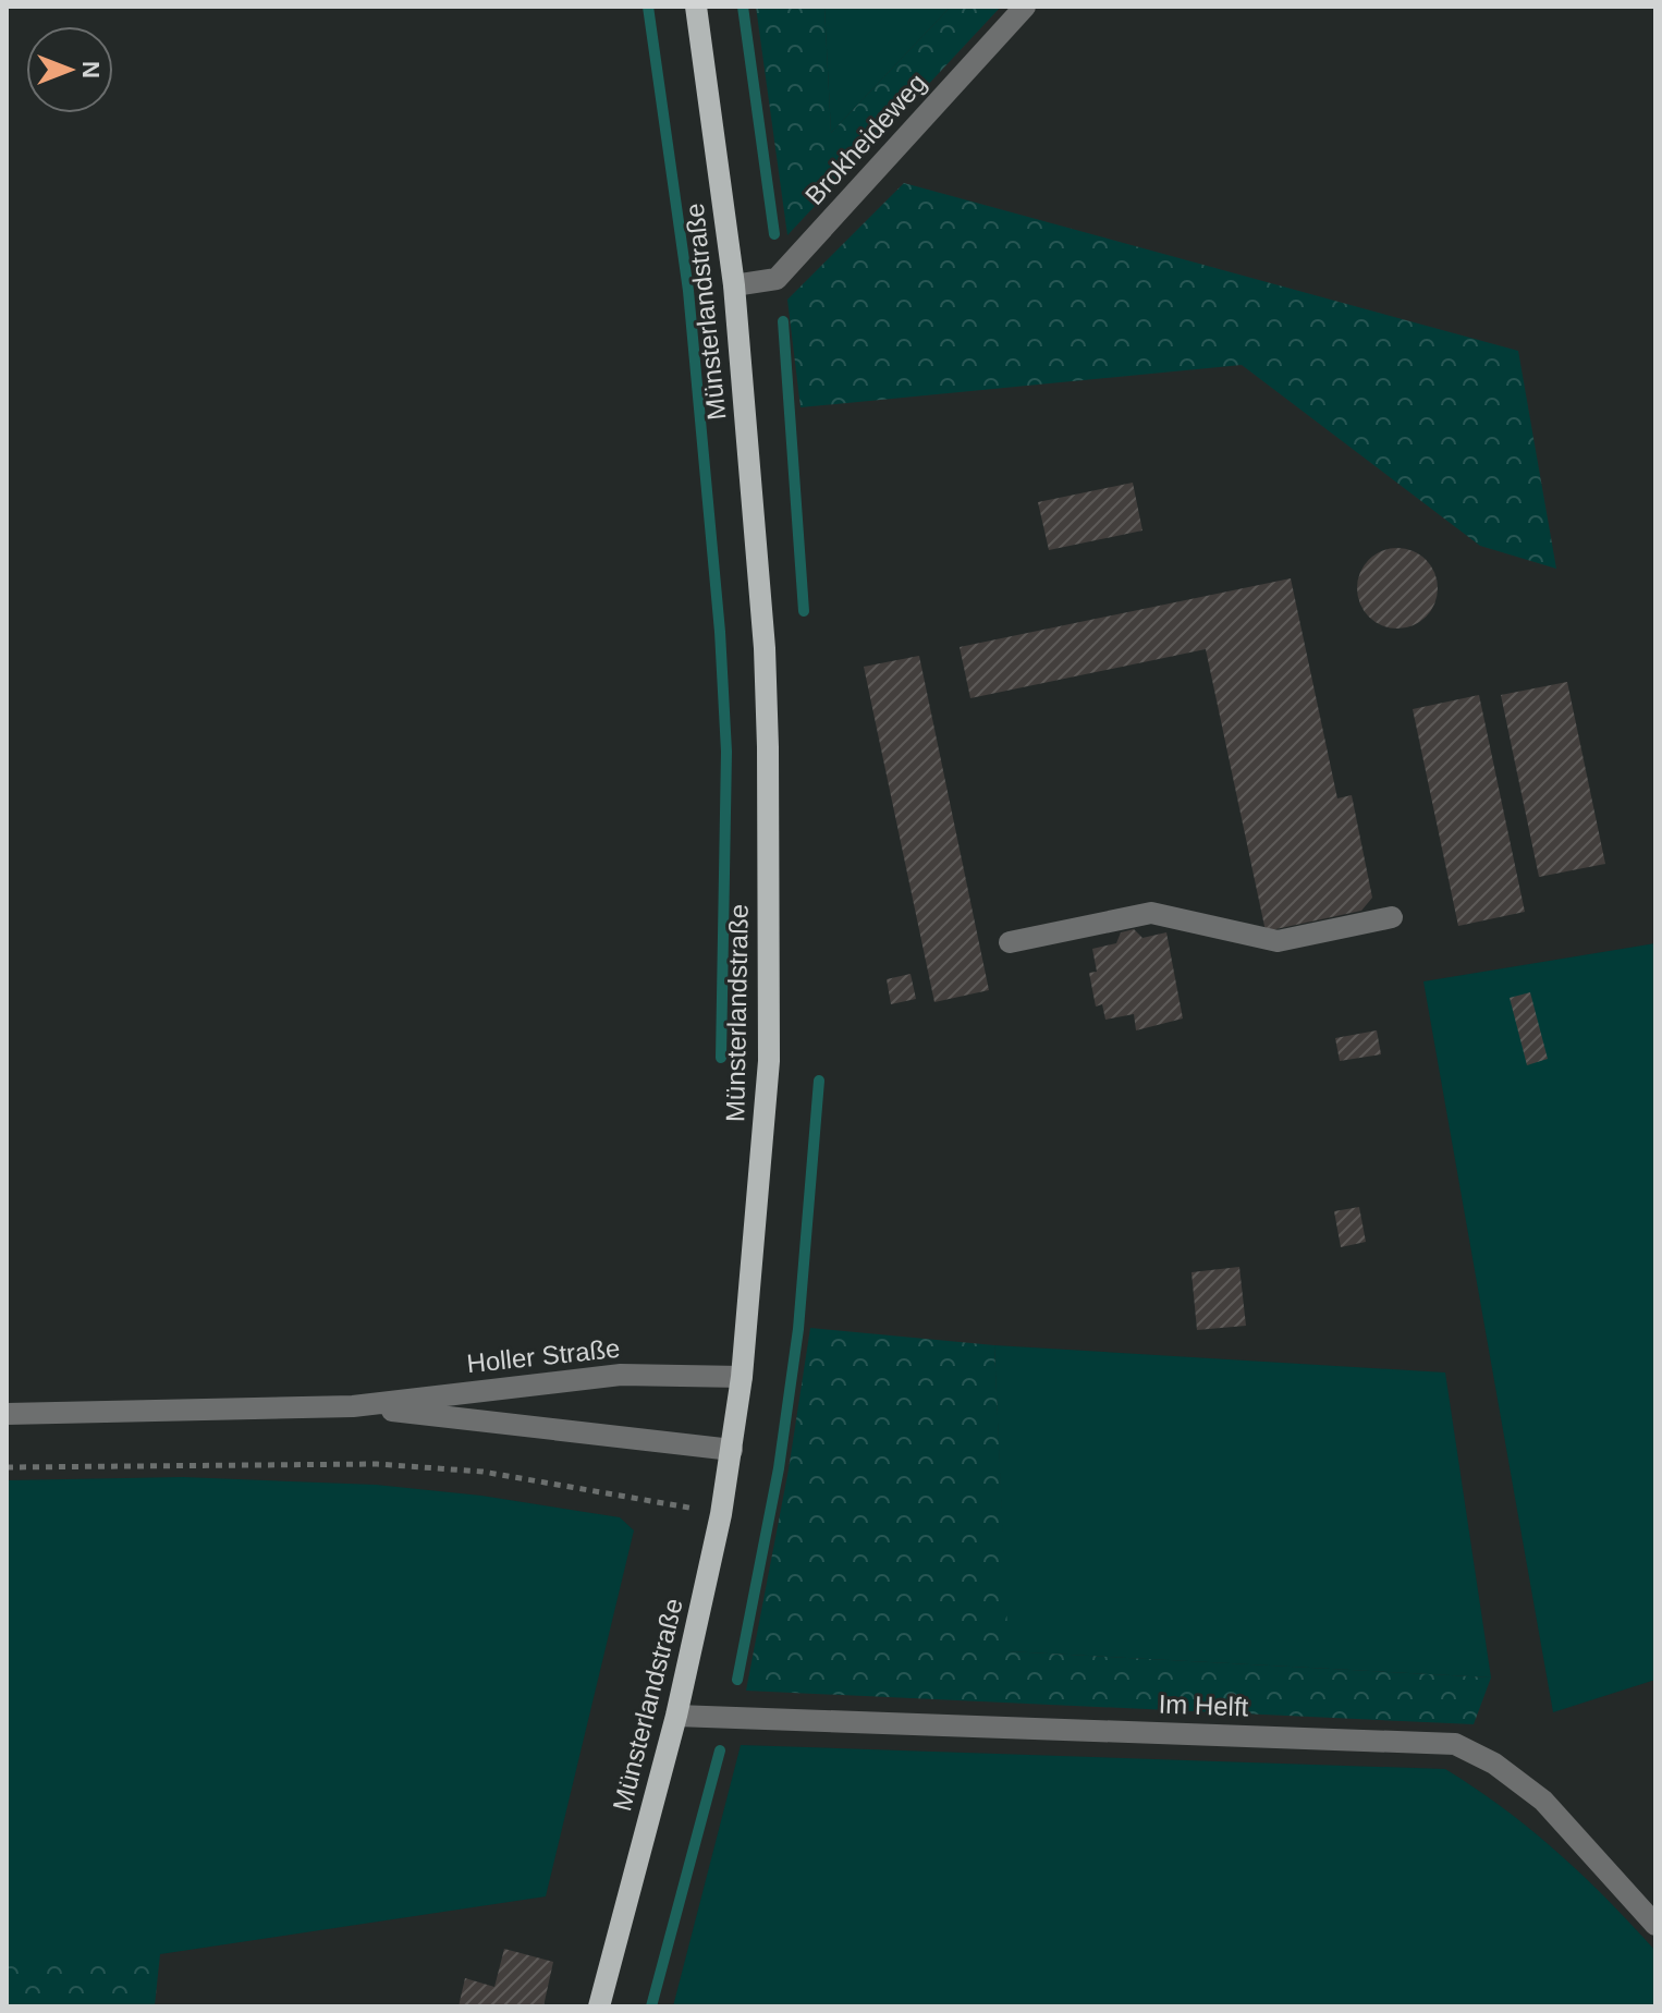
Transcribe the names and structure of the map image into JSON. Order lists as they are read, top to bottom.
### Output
{
  "streets": {
    "main road": ["Münsterlandstraße"],
    "street": ["Brokheideweg", "Holler Straße", "Im Helft"]
  },
  "crossings": [
    ["Brokheideweg", "Münsterlandstraße"],
    ["Münsterlandstraße", "Holler Straße"],
    ["Münsterlandstraße", "Im Helft"]
  ],
  "north": "right"
}
